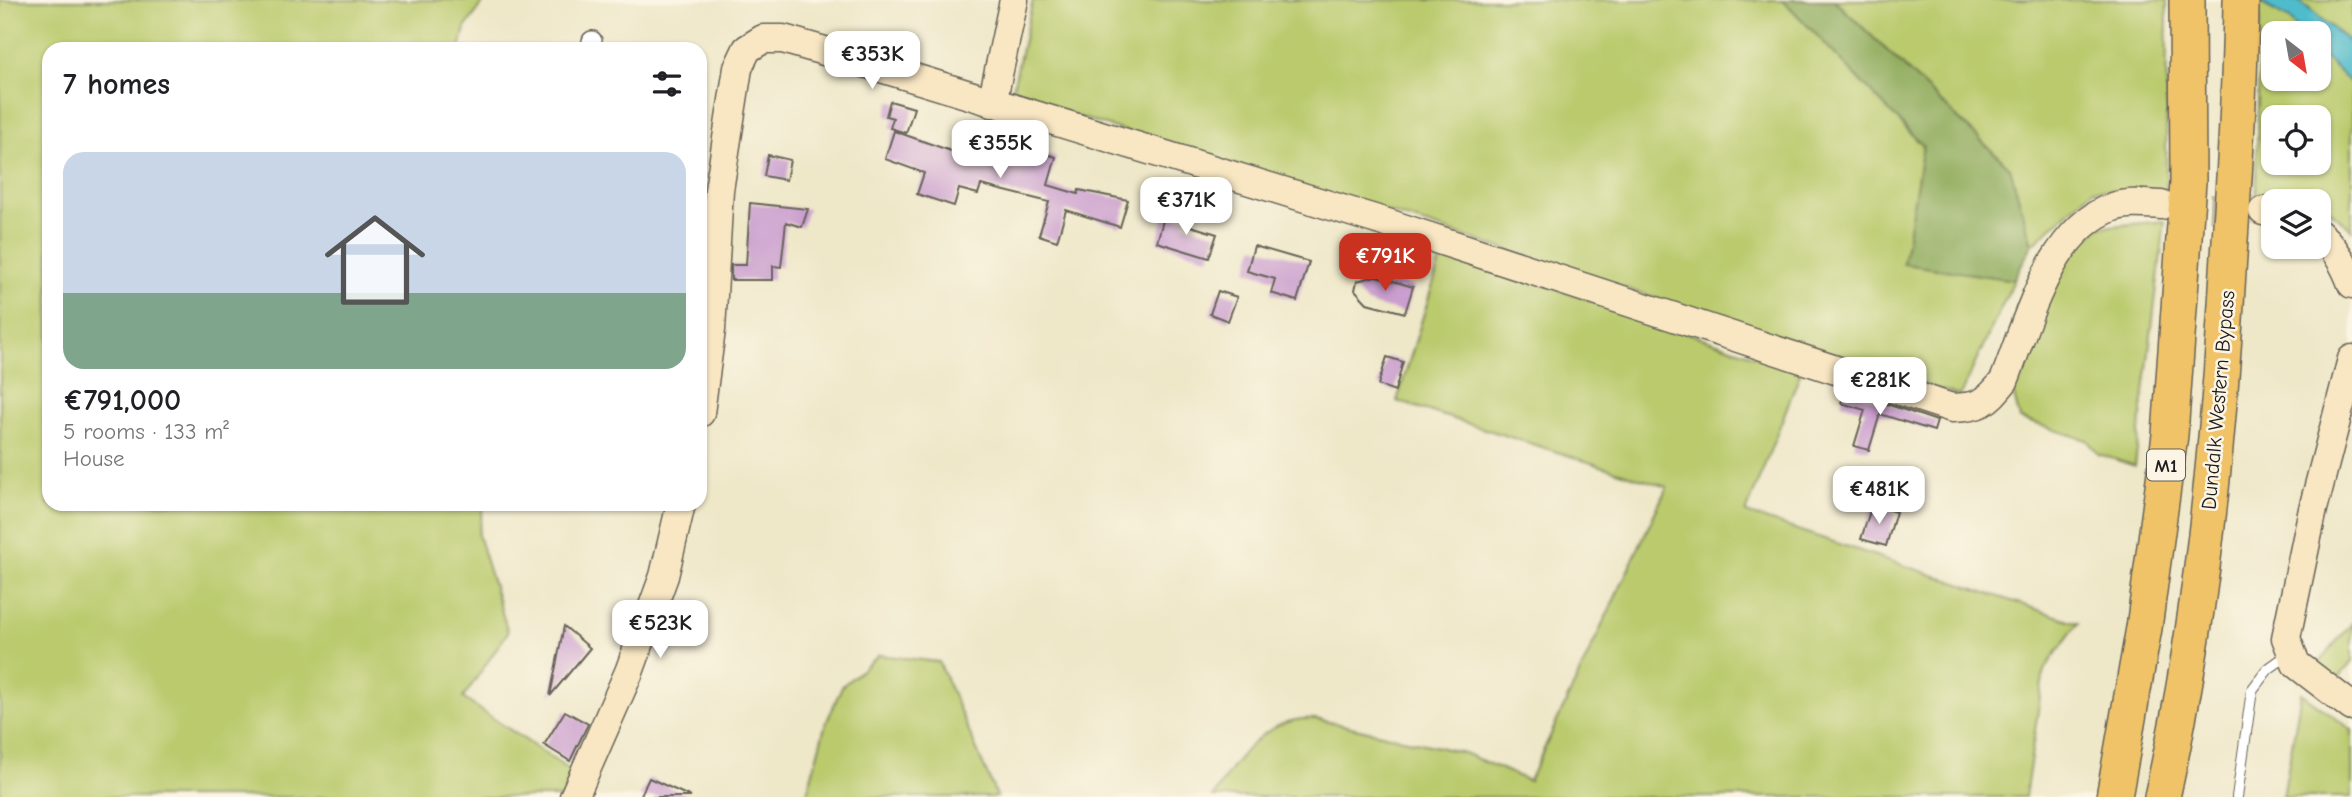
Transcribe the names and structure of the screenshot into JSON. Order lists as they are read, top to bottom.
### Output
{
  "streets": {
    "highway": ["Dundalk Western Bypass", "M1"]
  },
  "north": "bottom right",
  "page": {
    "price": [
      "€353K",
      "€355K",
      "€371K",
      "€791K",
      "€281K",
      "€481K",
      "€523K"
    ],
    "heading": "7 homes",
    "list": [
      {
        "name": "€791,000",
        "note": "5 rooms · 133 m² · House"
      }
    ]
  }
}
